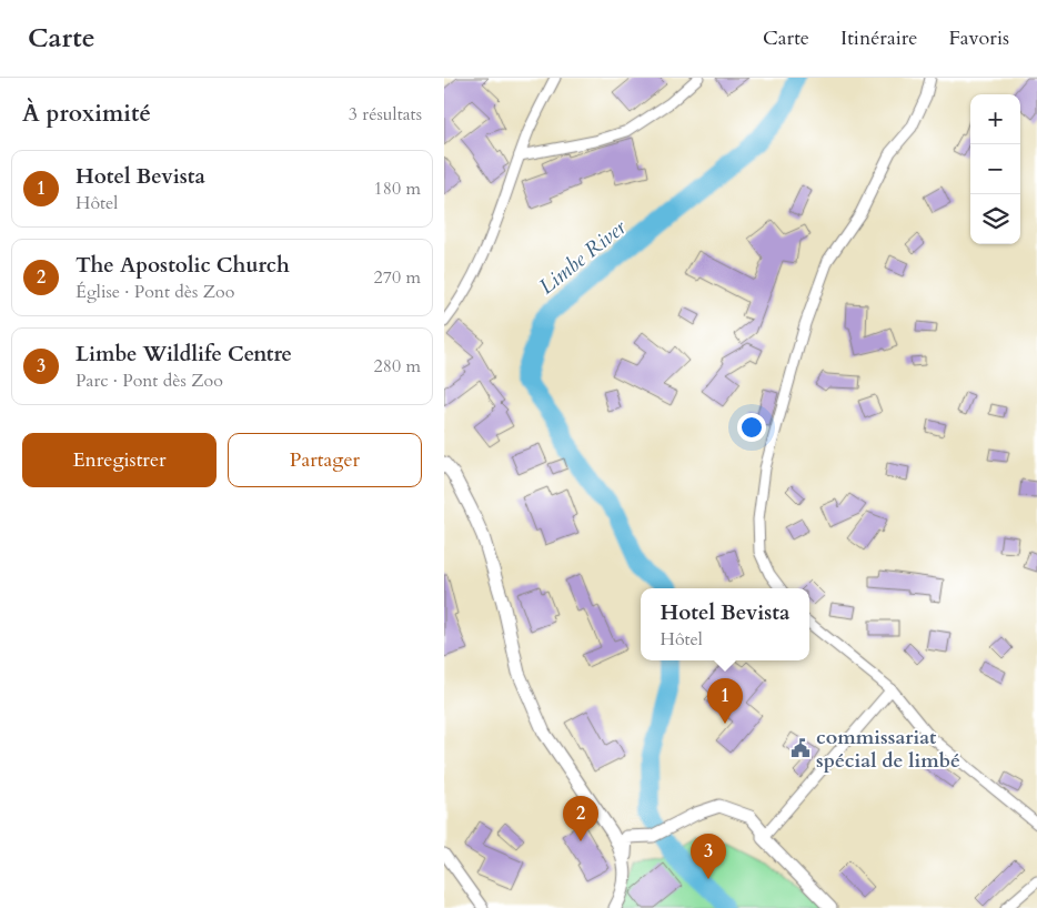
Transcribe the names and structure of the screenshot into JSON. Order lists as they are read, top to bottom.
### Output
{
  "water": ["Limbe River"],
  "places": {
    "public building": ["commissariat spécial de limbé"]
  },
  "page": {
    "header": "Carte",
    "nav": ["Carte", "Itinéraire", "Favoris"],
    "heading": ["À proximité", "3 résultats"],
    "map_buttons": ["+", "−"],
    "list": [
      {
        "mark": "1",
        "name": "Hotel Bevista",
        "note": "Hôtel",
        "value": "180 m"
      },
      {
        "mark": "2",
        "name": "The Apostolic Church",
        "note": "Église · Pont dès Zoo",
        "value": "270 m"
      },
      {
        "mark": "3",
        "name": "Limbe Wildlife Centre",
        "note": "Parc · Pont dès Zoo",
        "value": "280 m"
      }
    ],
    "buttons": ["Enregistrer", "Partager"],
    "popup": ["Hotel Bevista", "Hôtel"],
    "pins": ["1", "2", "3"]
  }
}
